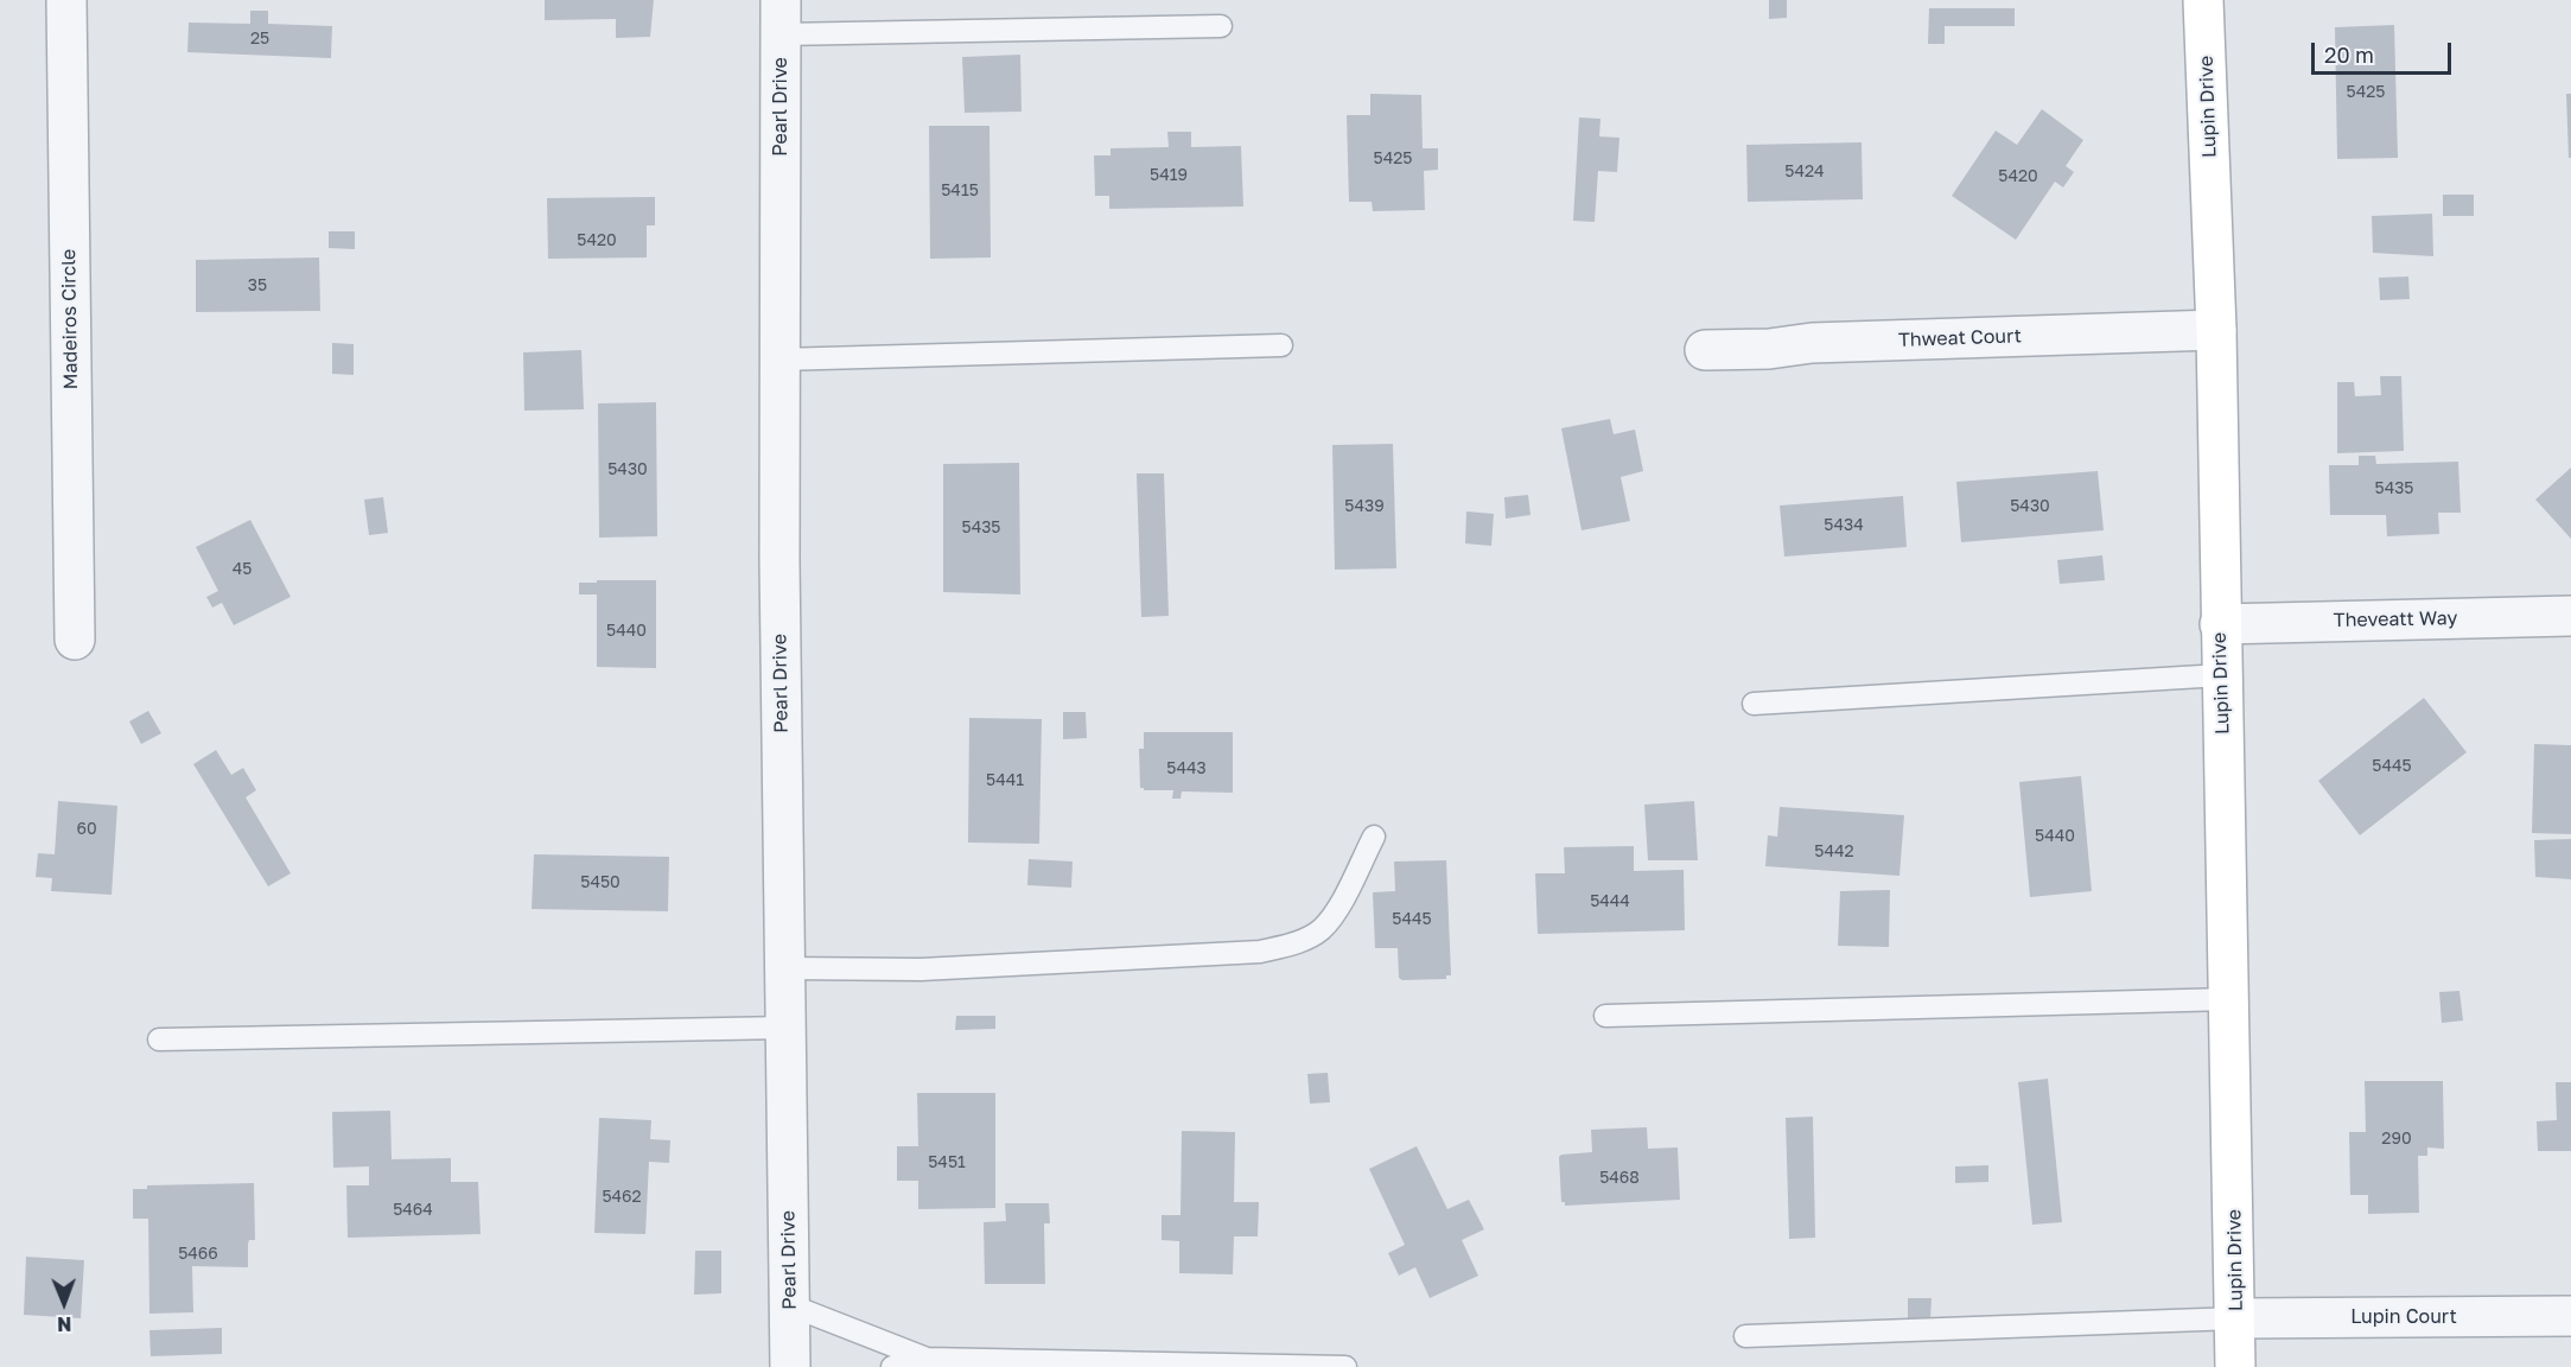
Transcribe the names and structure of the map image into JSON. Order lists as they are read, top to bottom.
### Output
{
  "streets": {
    "street": [
      "Pearl Drive",
      "Lupin Drive",
      "Madeiros Circle",
      "Thweat Court",
      "Theveatt Way",
      "Lupin Court"
    ]
  },
  "crossings": [
    ["Lupin Drive", "Thweat Court"],
    ["Lupin Drive", "Theveatt Way"],
    ["Lupin Drive", "Lupin Court"]
  ],
  "house_numbers": [
    "25",
    "5425",
    "5425",
    "5424",
    "5419",
    "5420",
    "5415",
    "5420",
    "35",
    "5430",
    "5435",
    "5439",
    "5430",
    "5434",
    "5435",
    "45",
    "5440",
    "5445",
    "5443",
    "5441",
    "60",
    "5440",
    "5442",
    "5450",
    "5444",
    "5445",
    "290",
    "5451",
    "5468",
    "5462",
    "5464",
    "5466"
  ],
  "scale_bar": "20 m",
  "north": "bottom"
}
